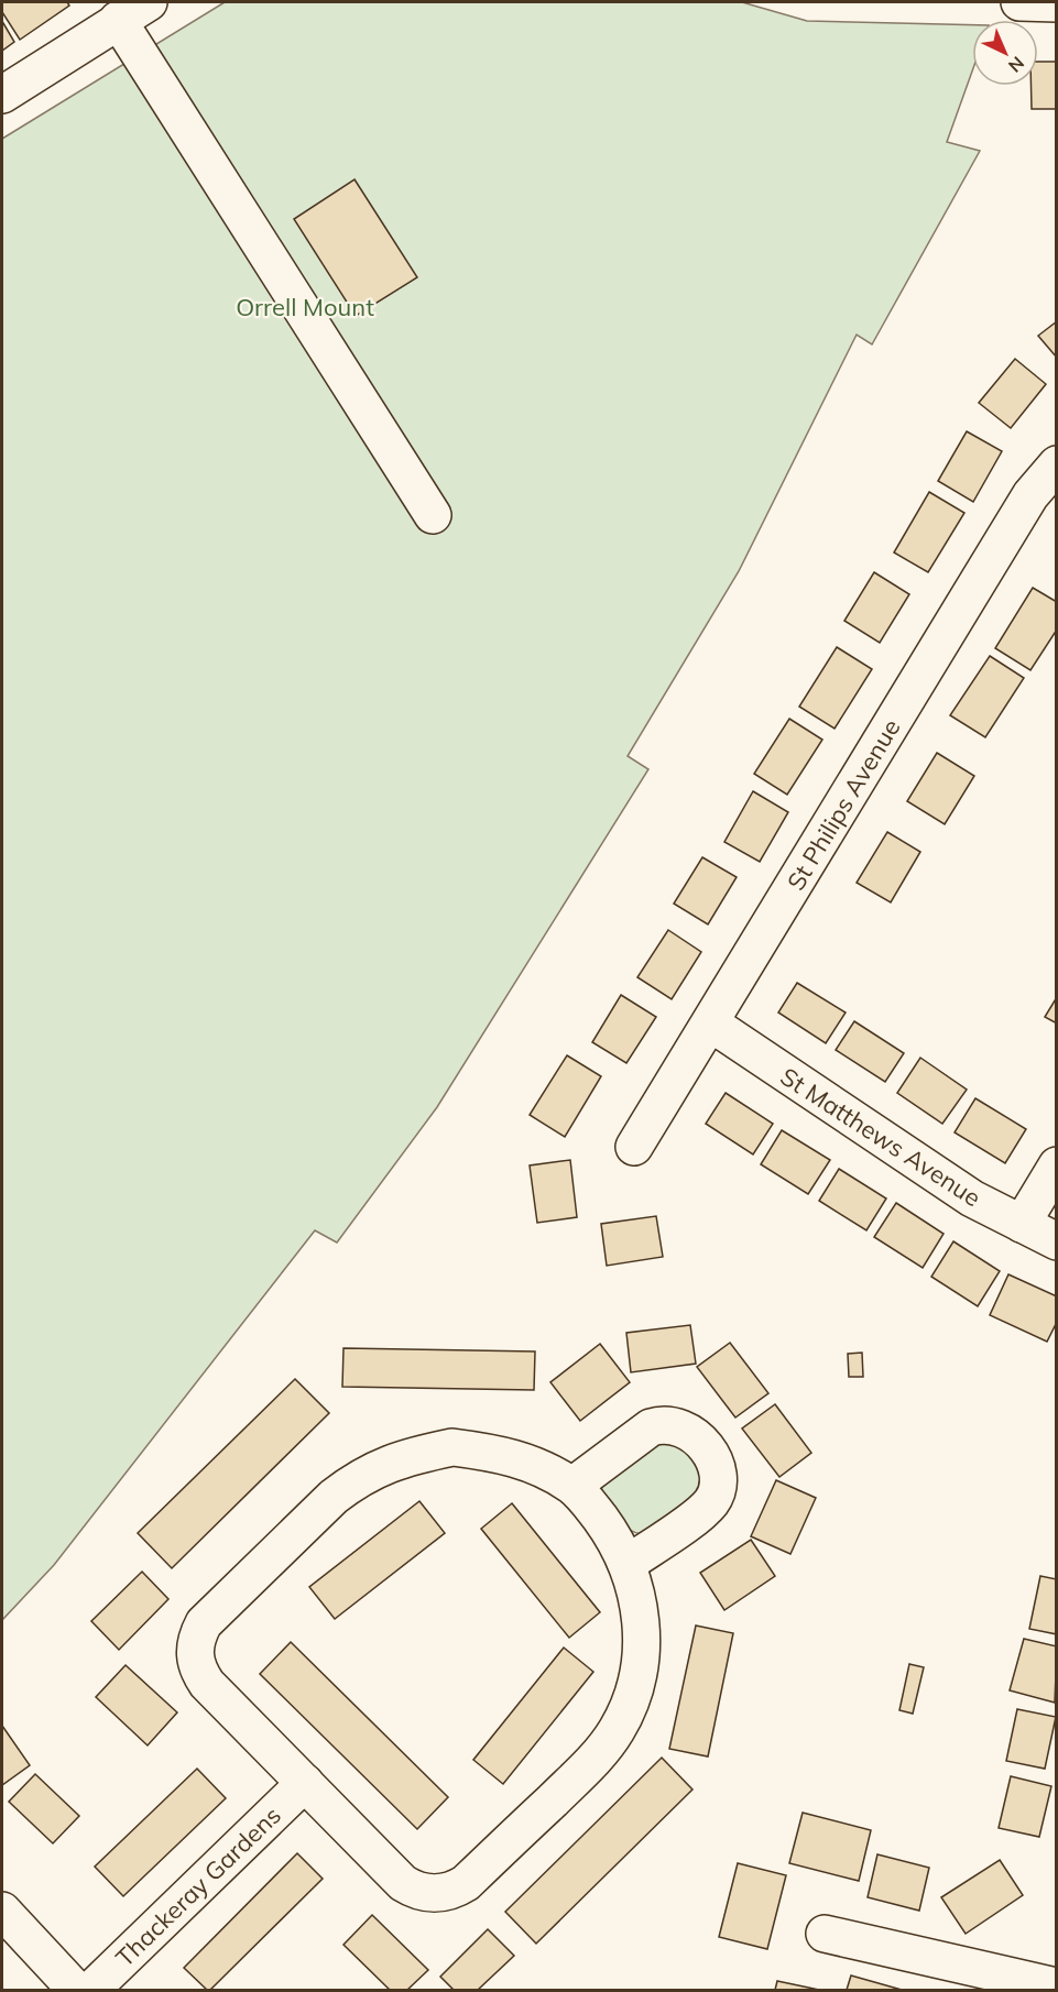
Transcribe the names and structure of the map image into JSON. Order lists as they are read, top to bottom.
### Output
{
  "streets": {
    "street": ["St Philips Avenue", "St Matthews Avenue", "Thackeray Gardens"]
  },
  "crossings": [
    ["St Philips Avenue", "St Matthews Avenue"]
  ],
  "parks": ["Orrell Mount"],
  "north": "bottom right"
}
